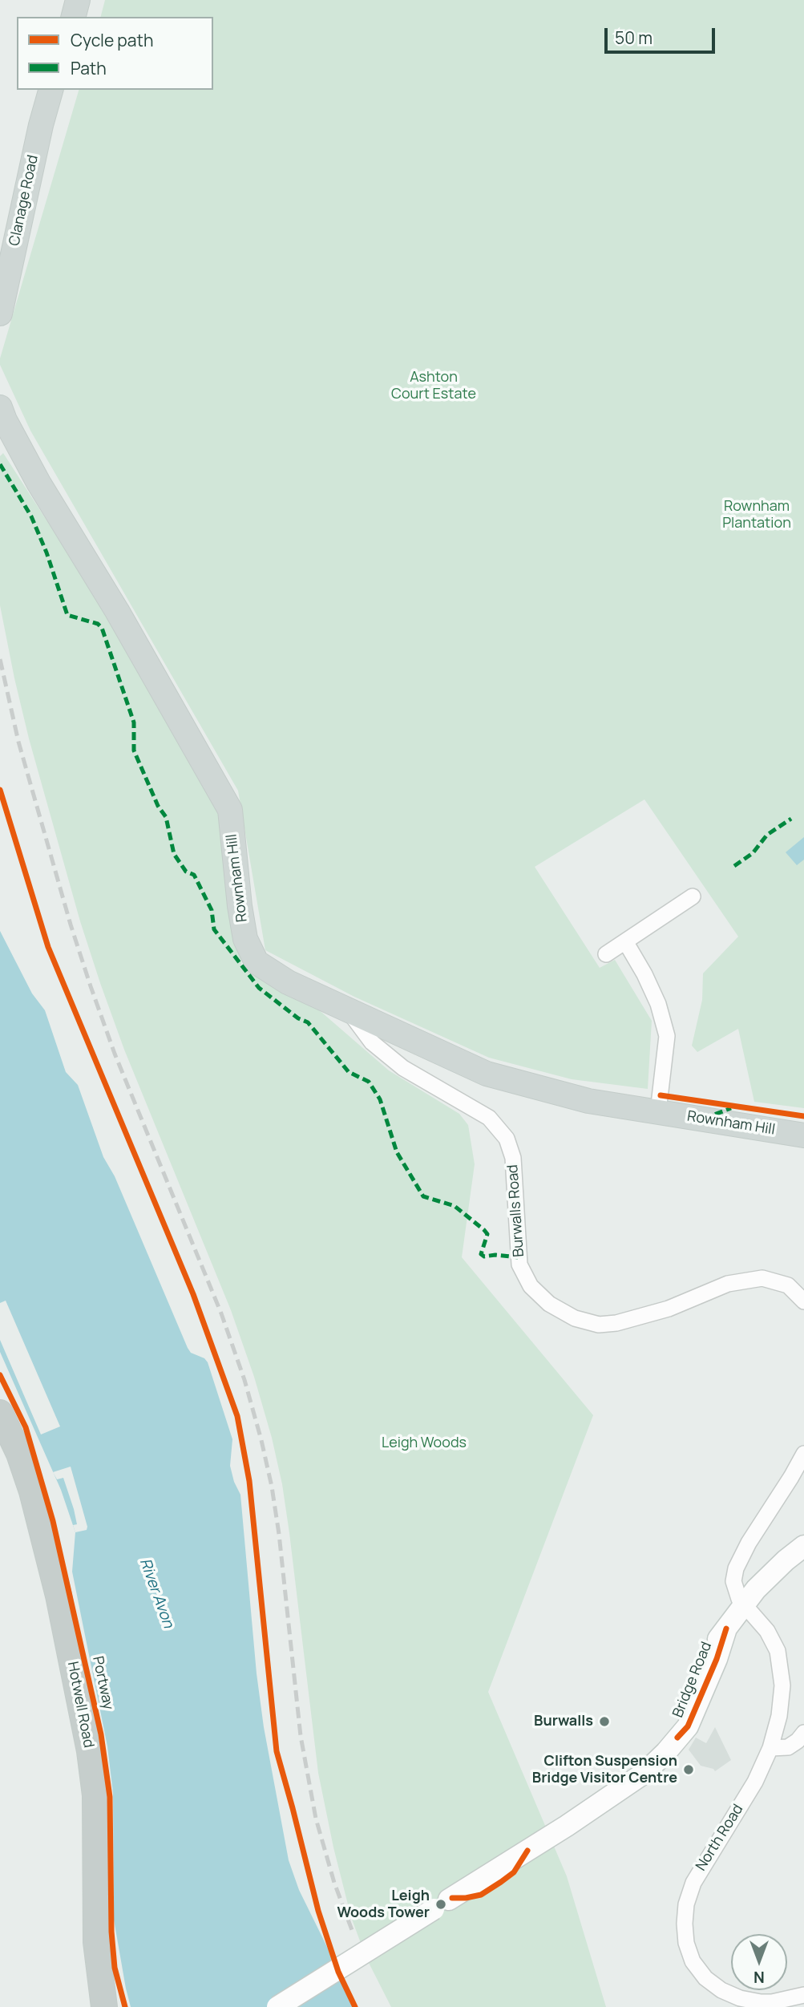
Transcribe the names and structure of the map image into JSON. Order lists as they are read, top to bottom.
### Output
{
  "streets": {
    "highway": ["Hotwell Road"],
    "main road": ["Clanage Road", "Rownham Hill", "Bridge Road"],
    "street": ["Burwalls Road", "North Road"],
    "cycle path": ["Portway"]
  },
  "crossings": [
    ["Rownham Hill", "Burwalls Road"],
    ["Bridge Road", "North Road"]
  ],
  "water": ["River Avon"],
  "parks": ["Ashton Court Estate", "Rownham Plantation", "Leigh Woods"],
  "places": ["Burwalls", "Clifton Suspension Bridge Visitor Centre", "Leigh Woods Tower"],
  "legend": ["Cycle path", "Path"],
  "scale_bar": "50 m",
  "north": "bottom"
}
